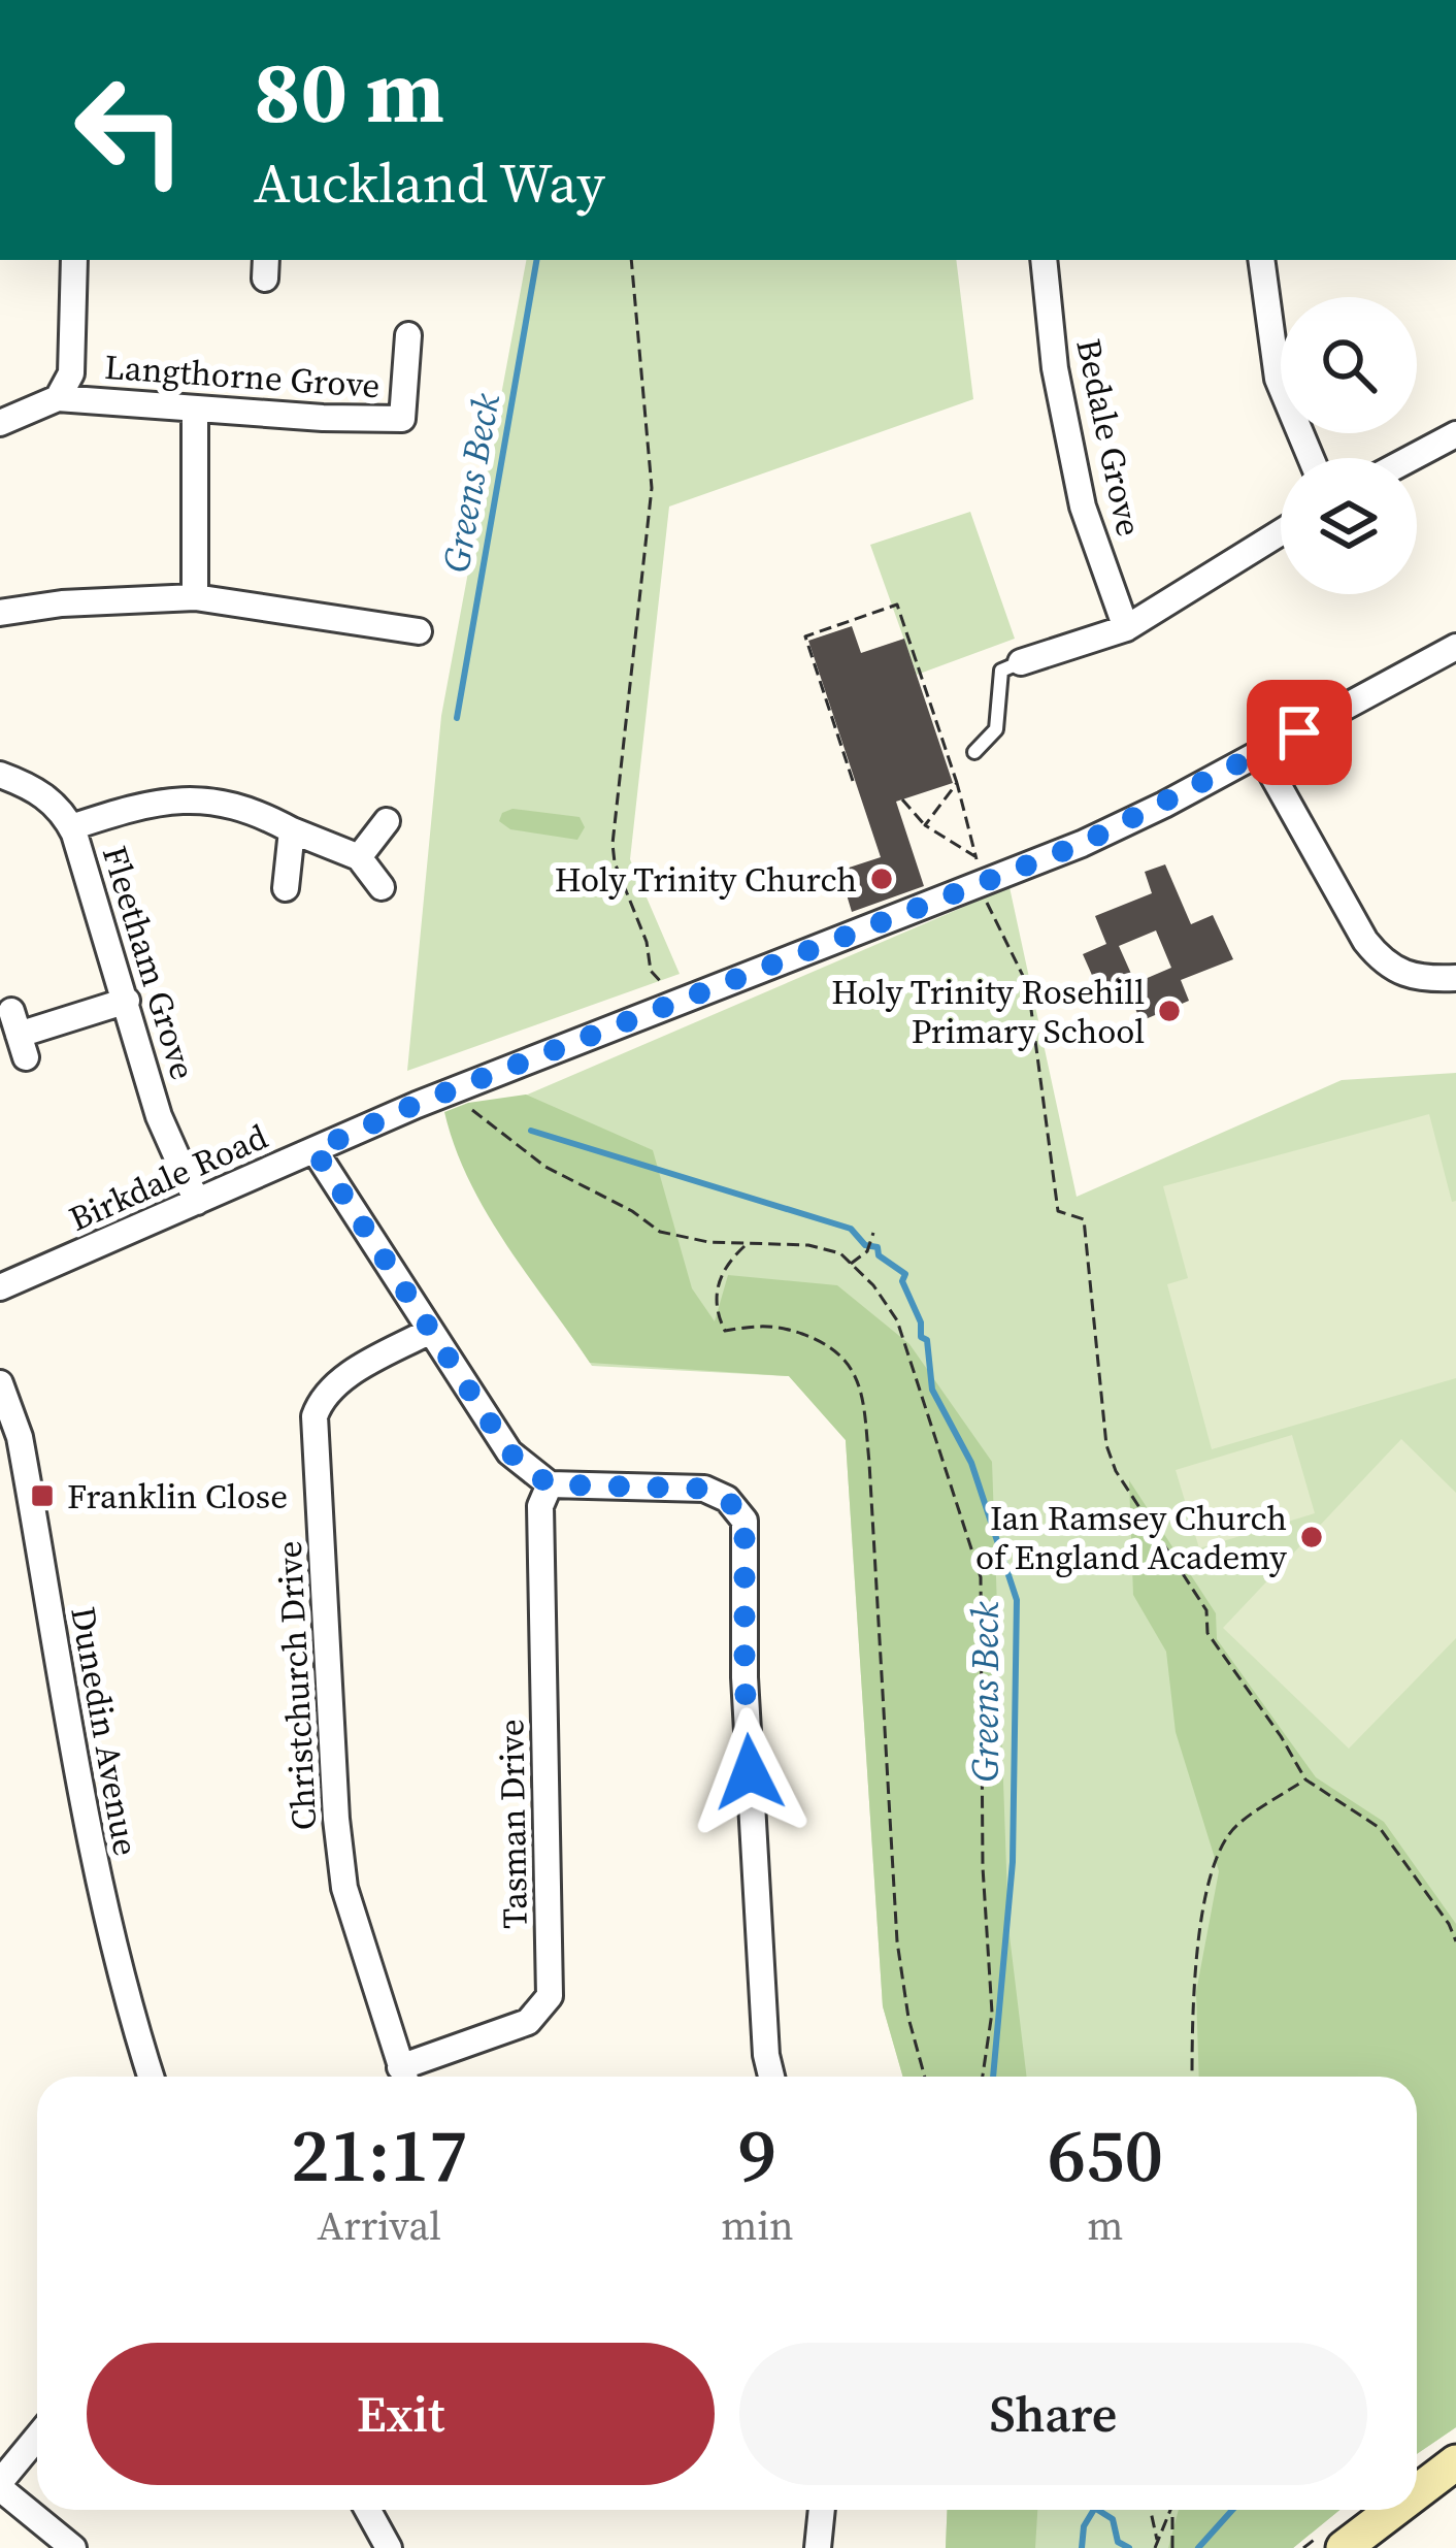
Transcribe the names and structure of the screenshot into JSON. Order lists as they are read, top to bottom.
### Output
{
  "streets": {
    "street": [
      "Langthorne Grove",
      "Bedale Grove",
      "Fleetham Grove",
      "Birkdale Road",
      "Christchurch Drive",
      "Dunedin Avenue",
      "Tasman Drive"
    ]
  },
  "crossings": [
    ["Fleetham Grove", "Birkdale Road"]
  ],
  "water": ["Greens Beck"],
  "places": {
    "other": ["Holy Trinity Church", "Holy Trinity Rosehill Primary School", "Ian Ramsey Church of England Academy"],
    "transit": ["Franklin Close"]
  },
  "page": {
    "turn": ["80 m", "Auckland Way"],
    "eta": [
      "21:17",
      "Arrival",
      "9",
      "min",
      "650",
      "m"
    ],
    "buttons": ["Exit", "Share"]
  }
}
